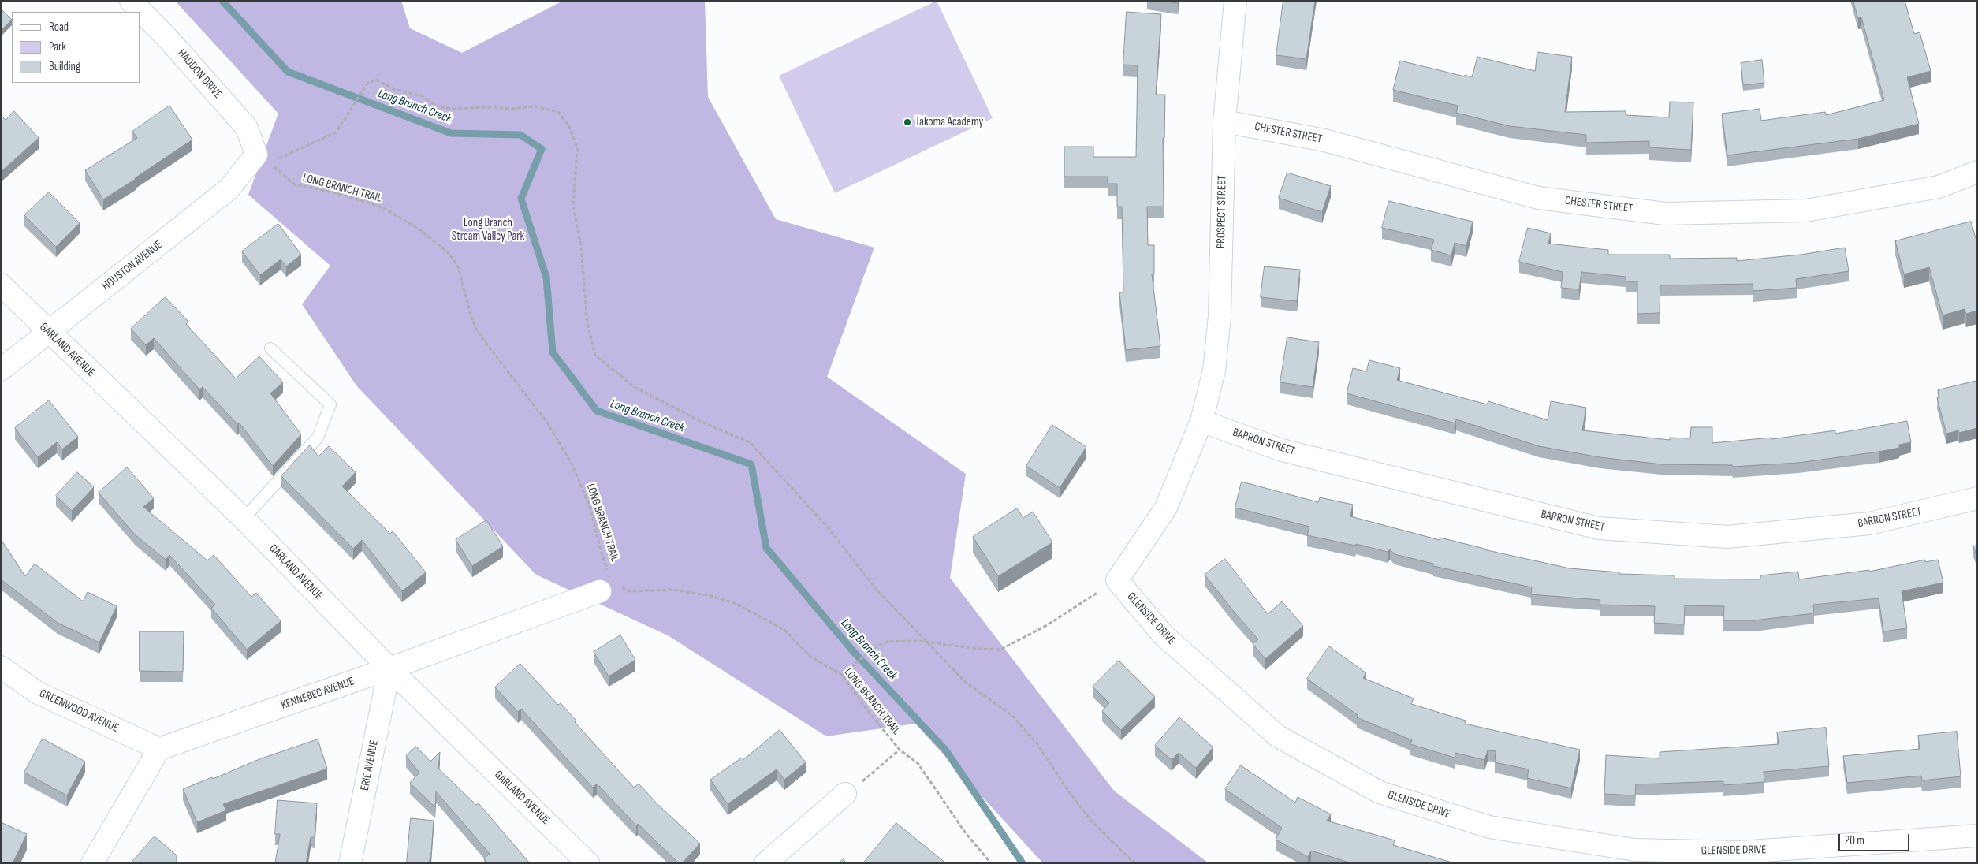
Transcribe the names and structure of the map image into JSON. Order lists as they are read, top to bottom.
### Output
{
  "streets": {
    "street": [
      "HADDON DRIVE",
      "CHESTER STREET",
      "PROSPECT STREET",
      "HOUSTON AVENUE",
      "GARLAND AVENUE",
      "BARRON STREET",
      "GLENSIDE DRIVE",
      "KENNEBEC AVENUE",
      "GREENWOOD AVENUE",
      "ERIE AVENUE"
    ],
    "path": ["LONG BRANCH TRAIL"]
  },
  "crossings": [
    ["HADDON DRIVE", "LONG BRANCH TRAIL"],
    ["HADDON DRIVE", "HOUSTON AVENUE"],
    ["CHESTER STREET", "PROSPECT STREET"],
    ["LONG BRANCH TRAIL", "HOUSTON AVENUE"],
    ["LONG BRANCH TRAIL", "KENNEBEC AVENUE"],
    ["PROSPECT STREET", "BARRON STREET"],
    ["HOUSTON AVENUE", "GARLAND AVENUE"],
    ["GARLAND AVENUE", "KENNEBEC AVENUE"],
    ["GARLAND AVENUE", "ERIE AVENUE"],
    ["KENNEBEC AVENUE", "GREENWOOD AVENUE"],
    ["KENNEBEC AVENUE", "ERIE AVENUE"]
  ],
  "water": ["Long Branch Creek"],
  "parks": ["Long Branch Stream Valley Park"],
  "places": ["Takoma Academy"],
  "legend": ["Road", "Park", "Building"],
  "scale_bar": "20 m"
}
